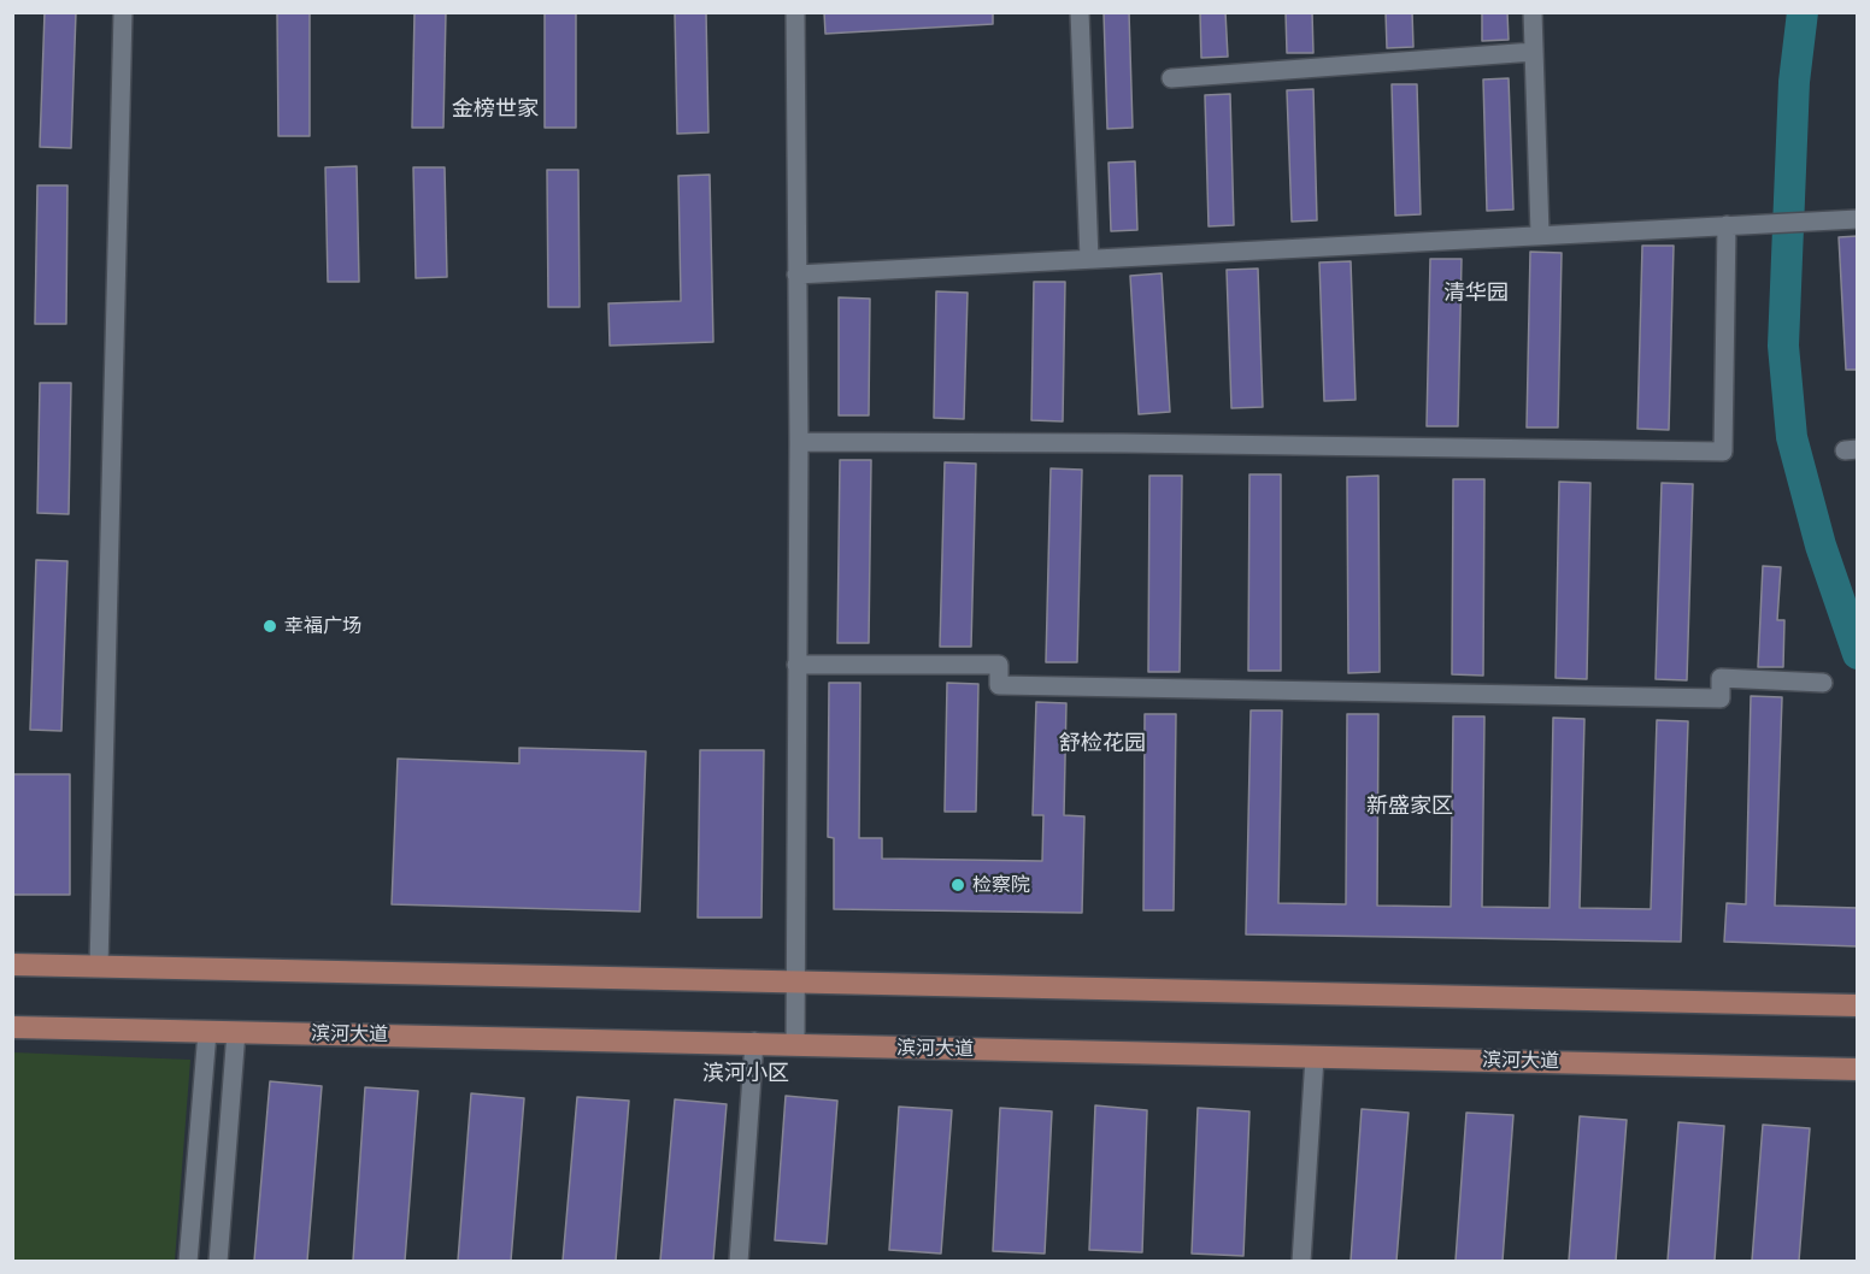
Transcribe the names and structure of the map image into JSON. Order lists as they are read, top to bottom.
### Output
{
  "streets": {
    "main road": ["滨河大道"]
  },
  "districts": [
    "金榜世家",
    "清华园",
    "舒检花园",
    "新盛家区",
    "滨河小区"
  ],
  "places": ["幸福广场", "检察院"]
}
